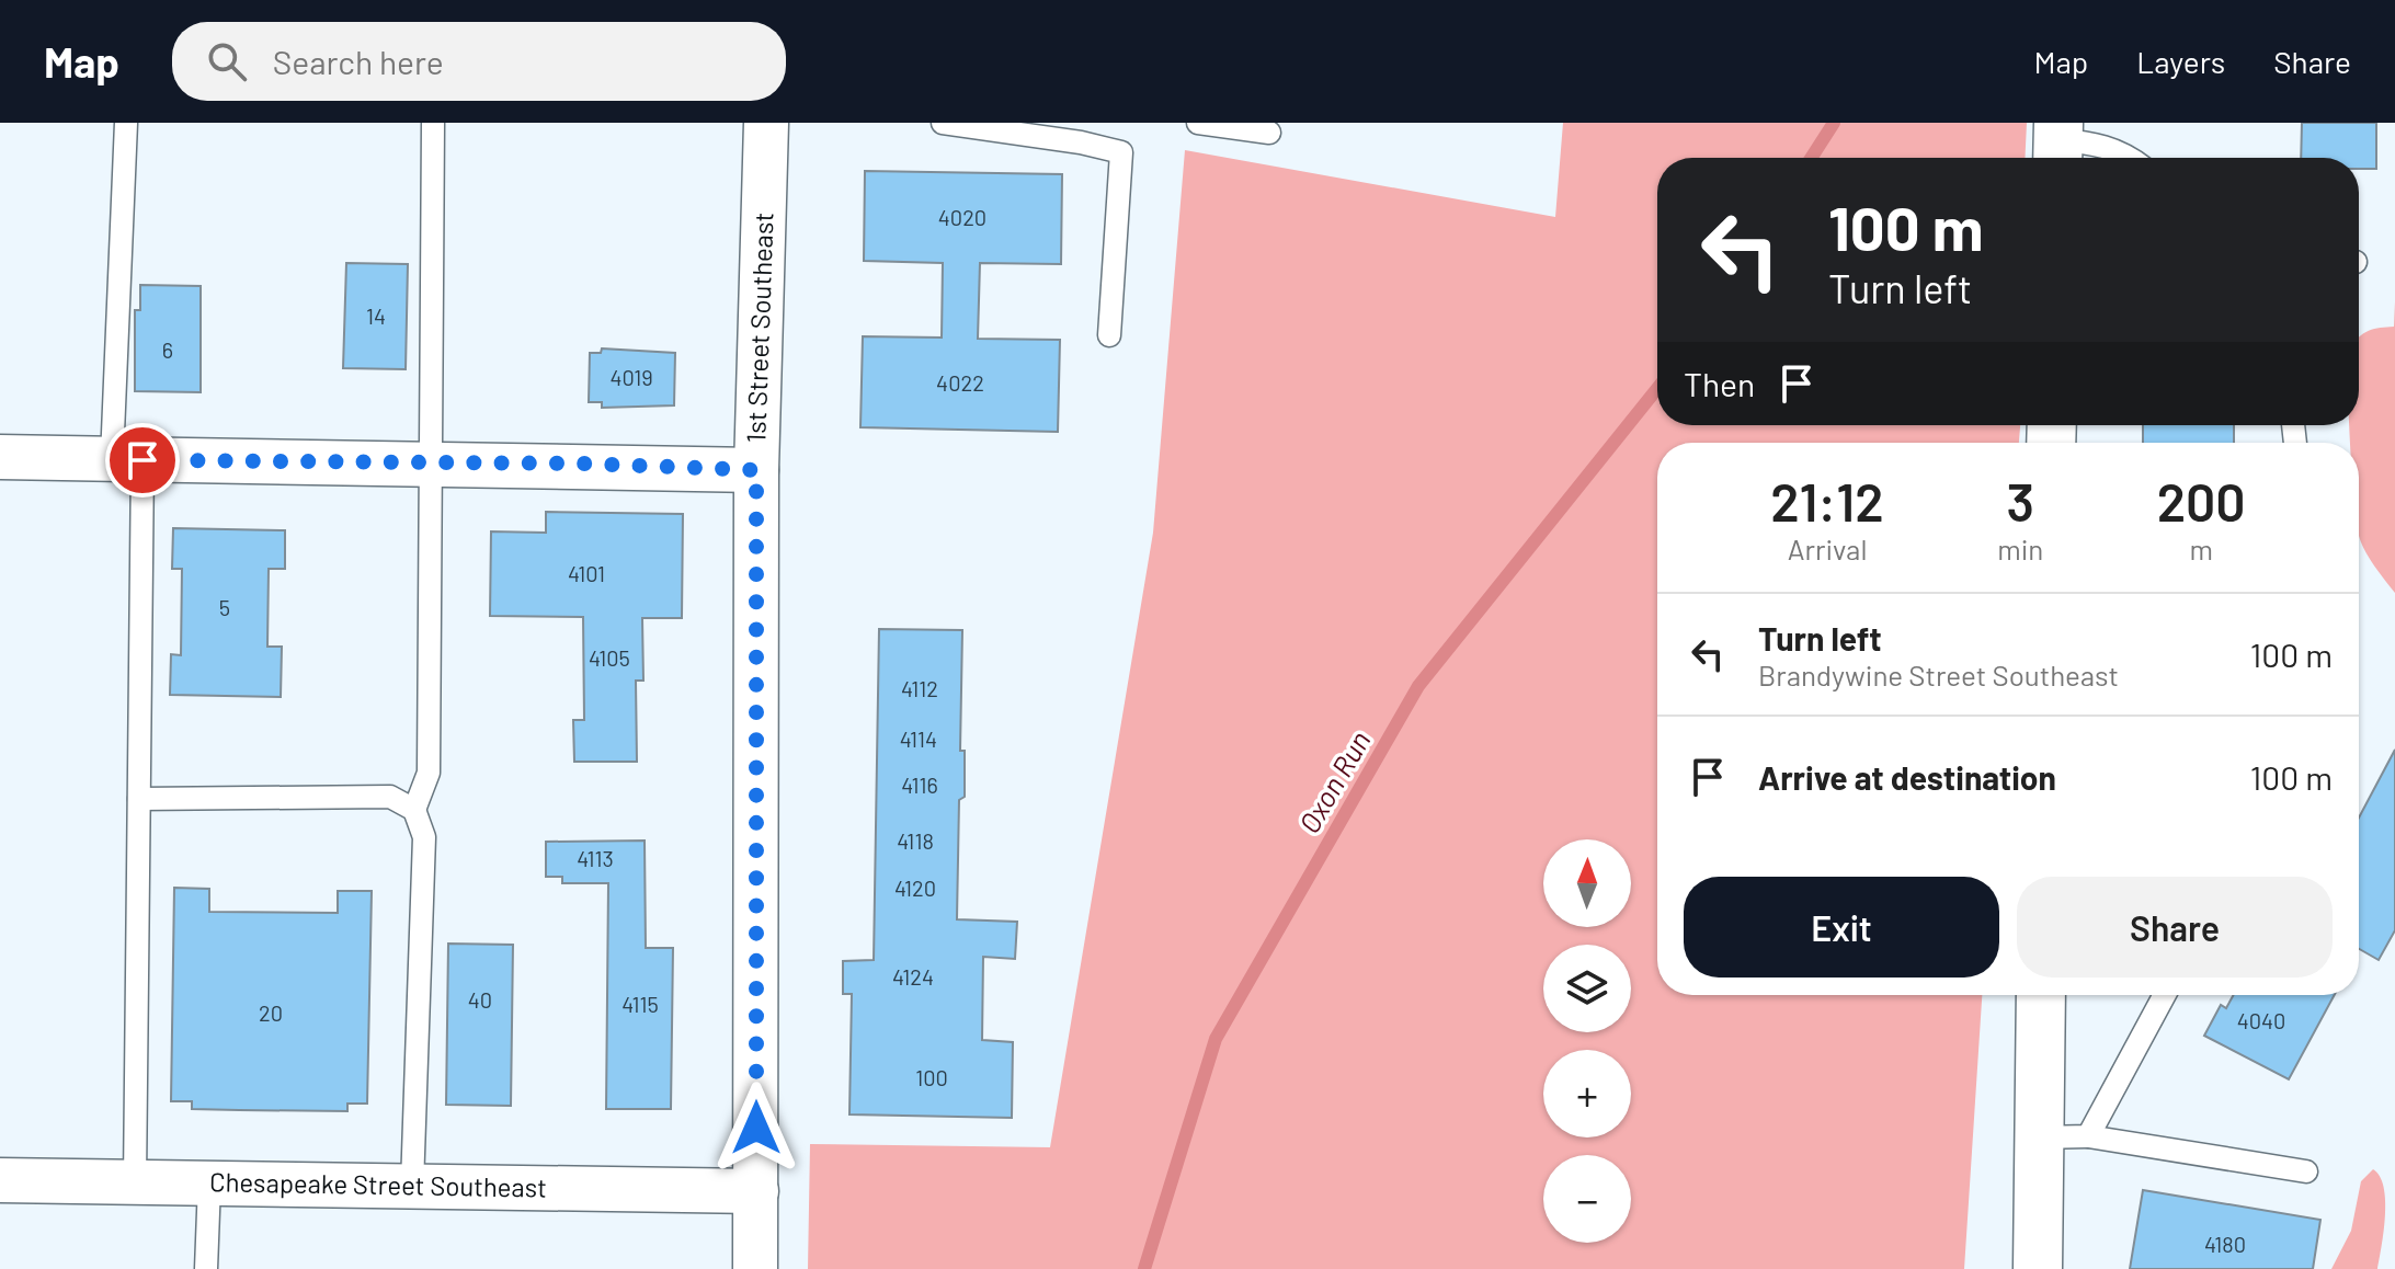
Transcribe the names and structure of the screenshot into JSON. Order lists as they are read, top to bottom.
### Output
{
  "streets": {
    "street": ["1st Street Southeast", "Chesapeake Street Southeast"]
  },
  "crossings": [
    ["1st Street Southeast", "Chesapeake Street Southeast"]
  ],
  "water": ["Oxon Run"],
  "house_numbers": [
    "4020",
    "14",
    "6",
    "4019",
    "4022",
    "4101",
    "5",
    "4105",
    "4112",
    "4114",
    "4116",
    "4118",
    "4113",
    "4120",
    "4124",
    "40",
    "4115",
    "20",
    "4040",
    "100",
    "4180"
  ],
  "north": "top",
  "page": {
    "header": "Map",
    "search": "Search here",
    "nav": ["Map", "Layers", "Share"],
    "turn": ["100 m", "Turn left"],
    "then": "Then",
    "eta": [
      "21:12",
      "Arrival",
      "3",
      "min",
      "200",
      "m"
    ],
    "list": [
      {
        "name": "Turn left",
        "note": "Brandywine Street Southeast",
        "value": "100 m"
      },
      {
        "name": "Arrive at destination",
        "value": "100 m"
      }
    ],
    "map_buttons": ["+", "−"],
    "buttons": ["Exit", "Share"]
  }
}
